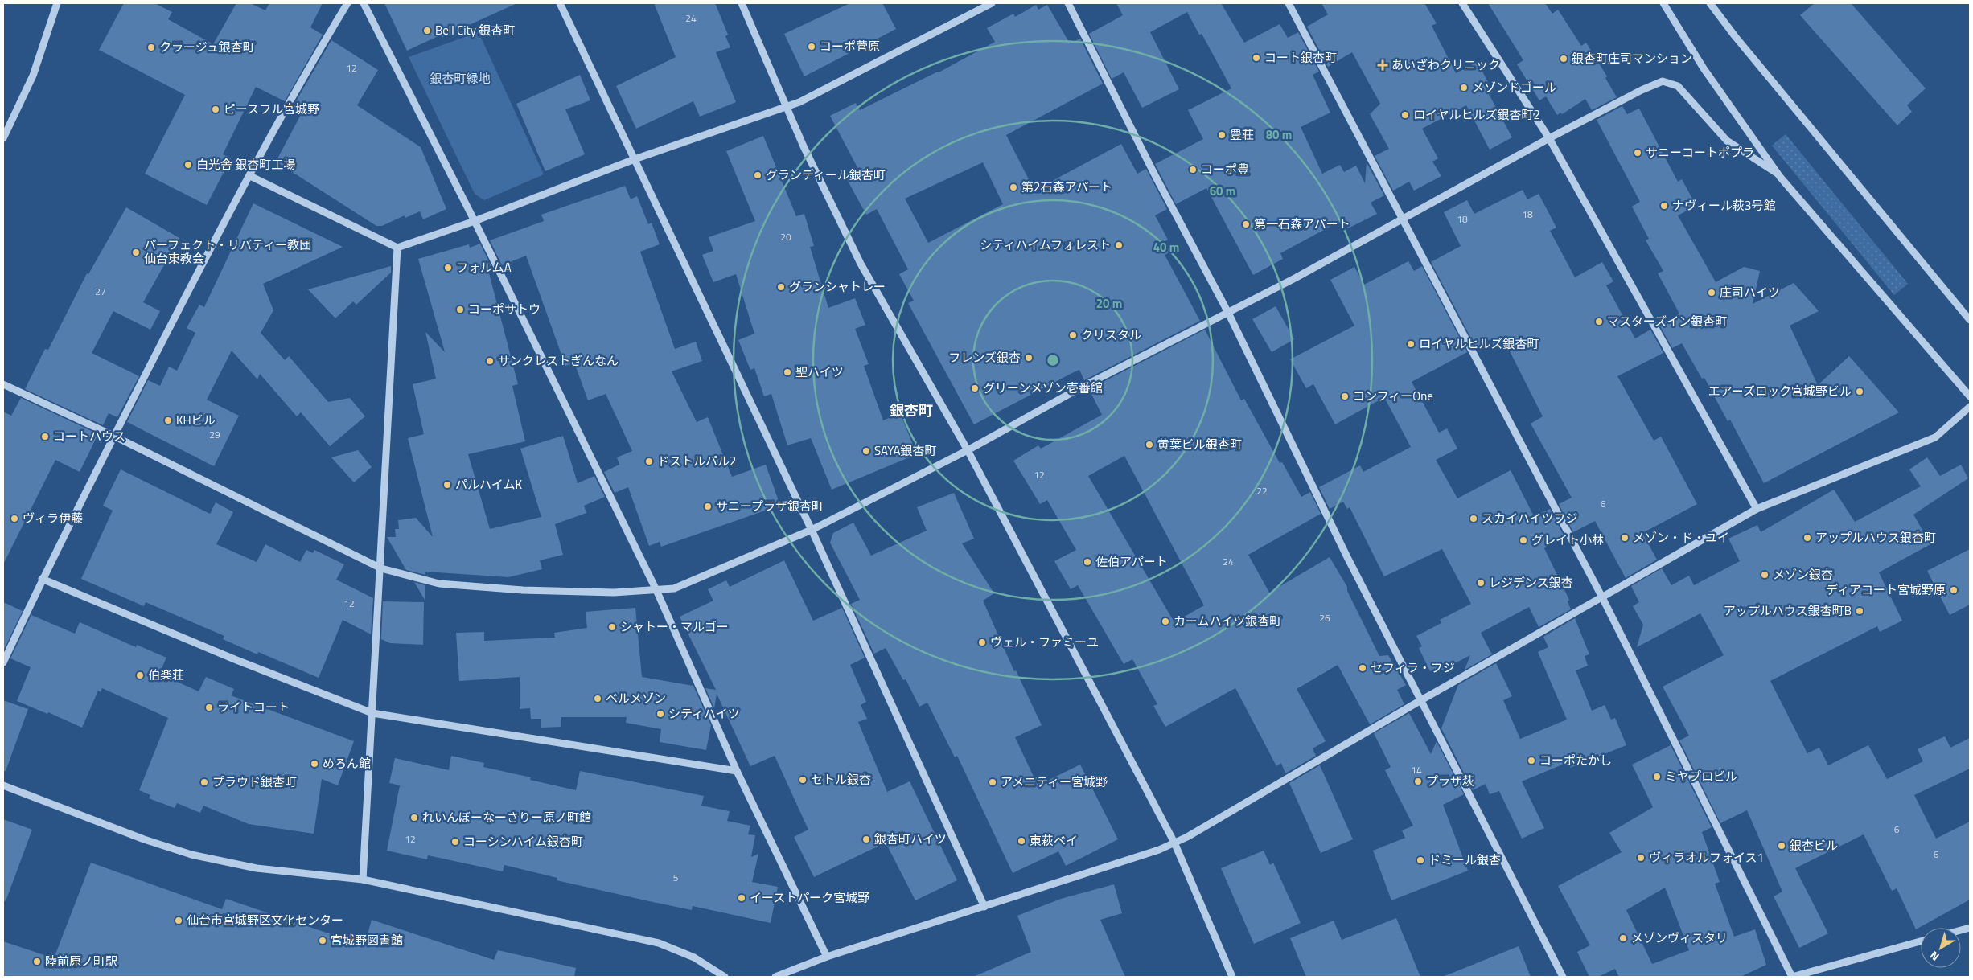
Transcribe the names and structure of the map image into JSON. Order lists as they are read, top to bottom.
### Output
{
  "districts": ["銀杏町"],
  "parks": ["銀杏町緑地"],
  "places": {
    "other": [
      "Bell City 銀杏町",
      "コーポ菅原",
      "クラージュ銀杏町",
      "コート銀杏町",
      "銀杏町庄司マンション",
      "メゾンドゴール",
      "ピースフル宮城野",
      "ロイヤルヒルズ銀杏町2",
      "豊荘",
      "サニーコートポプラ",
      "白光舎 銀杏町工場",
      "コーポ豊",
      "グランディール銀杏町",
      "第2石森アパート",
      "ナヴィール萩3号館",
      "第一石森アパート",
      "シティハイムフォレスト",
      "パーフェクト・リバティー教団 仙台東教会",
      "フォルムA",
      "グランシャトレー",
      "庄司ハイツ",
      "コーポサトウ",
      "マスターズイン銀杏町",
      "クリスタル",
      "ロイヤルヒルズ銀杏町",
      "フレンズ銀杏",
      "サンクレストぎんなん",
      "聖ハイツ",
      "グリーンメゾン壱番館",
      "エアーズロック宮城野ビル",
      "コンフィーOne",
      "KHビル",
      "コートハウス",
      "黄葉ビル銀杏町",
      "SAYA銀杏町",
      "ドストルパル2",
      "パルハイムK",
      "サニープラザ銀杏町",
      "ヴィラ伊藤",
      "スカイハイツフジ",
      "メゾン・ド・ユイ",
      "アップルハウス銀杏町",
      "グレイト小林",
      "佐伯アパート",
      "メゾン銀杏",
      "レジデンス銀杏",
      "ディアコート宮城野原",
      "アップルハウス銀杏町B",
      "カームハイツ銀杏町",
      "シャトー・マルゴー",
      "ヴェル・ファミーユ",
      "セフィラ・フジ",
      "伯楽荘",
      "ベルメゾン",
      "ライトコート",
      "シティハイツ",
      "コーポたかし",
      "めろん館",
      "ミヤプロビル",
      "セトル銀杏",
      "プラザ萩",
      "プラウド銀杏町",
      "アメニティー宮城野",
      "れいんぼーなーさりー原ノ町館",
      "銀杏町ハイツ",
      "東萩ベイ",
      "コーシンハイム銀杏町",
      "銀杏ビル",
      "ヴィラオルフォイス1",
      "ドミール銀杏",
      "イーストパーク宮城野",
      "仙台市宮城野区文化センター",
      "メゾンヴィスタリ",
      "宮城野図書館",
      "陸前原ノ町駅"
    ],
    "health": ["あいざわクリニック"]
  },
  "house_numbers": [
    "24",
    "12",
    "18",
    "18",
    "20",
    "27",
    "29",
    "12",
    "22",
    "6",
    "24",
    "12",
    "26",
    "14",
    "6",
    "12",
    "6",
    "5"
  ],
  "north": "bottom left",
  "rings": [
    "80 m",
    "60 m",
    "40 m",
    "20 m"
  ]
}
